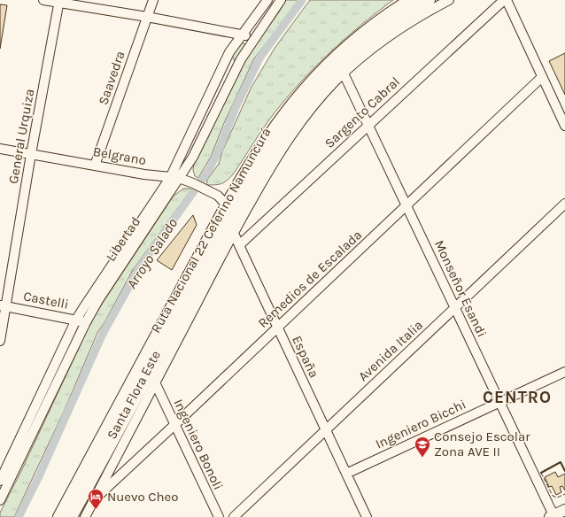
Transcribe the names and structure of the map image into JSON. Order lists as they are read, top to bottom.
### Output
{
  "streets": {
    "highway": ["Ruta Nacional 22 Ceferino Namuncurá"],
    "street": [
      "Saavedra",
      "Sargento Cabral",
      "General Urquiza",
      "Belgrano",
      "Libertad",
      "Remedios de Escalada",
      "Monseñor Esandi",
      "Castelli",
      "Avenida Italia",
      "España",
      "Santa Flora Este",
      "Ingeniero Bicchi",
      "Ingeniero Bonoli"
    ]
  },
  "crossings": [
    ["Saavedra", "Belgrano"],
    ["Sargento Cabral", "Monseñor Esandi"],
    ["Sargento Cabral", "España"],
    ["General Urquiza", "Belgrano"],
    ["General Urquiza", "Castelli"],
    ["Belgrano", "Ruta Nacional 22 Ceferino Namuncurá"],
    ["Belgrano", "Libertad"],
    ["Belgrano", "España"],
    ["Ruta Nacional 22 Ceferino Namuncurá", "España"],
    ["Libertad", "Castelli"],
    ["Remedios de Escalada", "Monseñor Esandi"],
    ["Remedios de Escalada", "España"],
    ["Remedios de Escalada", "Santa Flora Este"],
    ["Remedios de Escalada", "Ingeniero Bonoli"],
    ["Monseñor Esandi", "Avenida Italia"],
    ["Monseñor Esandi", "Santa Flora Este"],
    ["Monseñor Esandi", "Ingeniero Bicchi"],
    ["Avenida Italia", "España"],
    ["España", "Santa Flora Este"],
    ["España", "Ingeniero Bicchi"],
    ["Santa Flora Este", "Ingeniero Bonoli"]
  ],
  "districts": ["CENTRO"],
  "water": ["Arroyo Salado"],
  "places": {
    "school or university": ["Consejo Escolar Zona AVE II"],
    "hotel": ["Nuevo Cheo"]
  }
}
